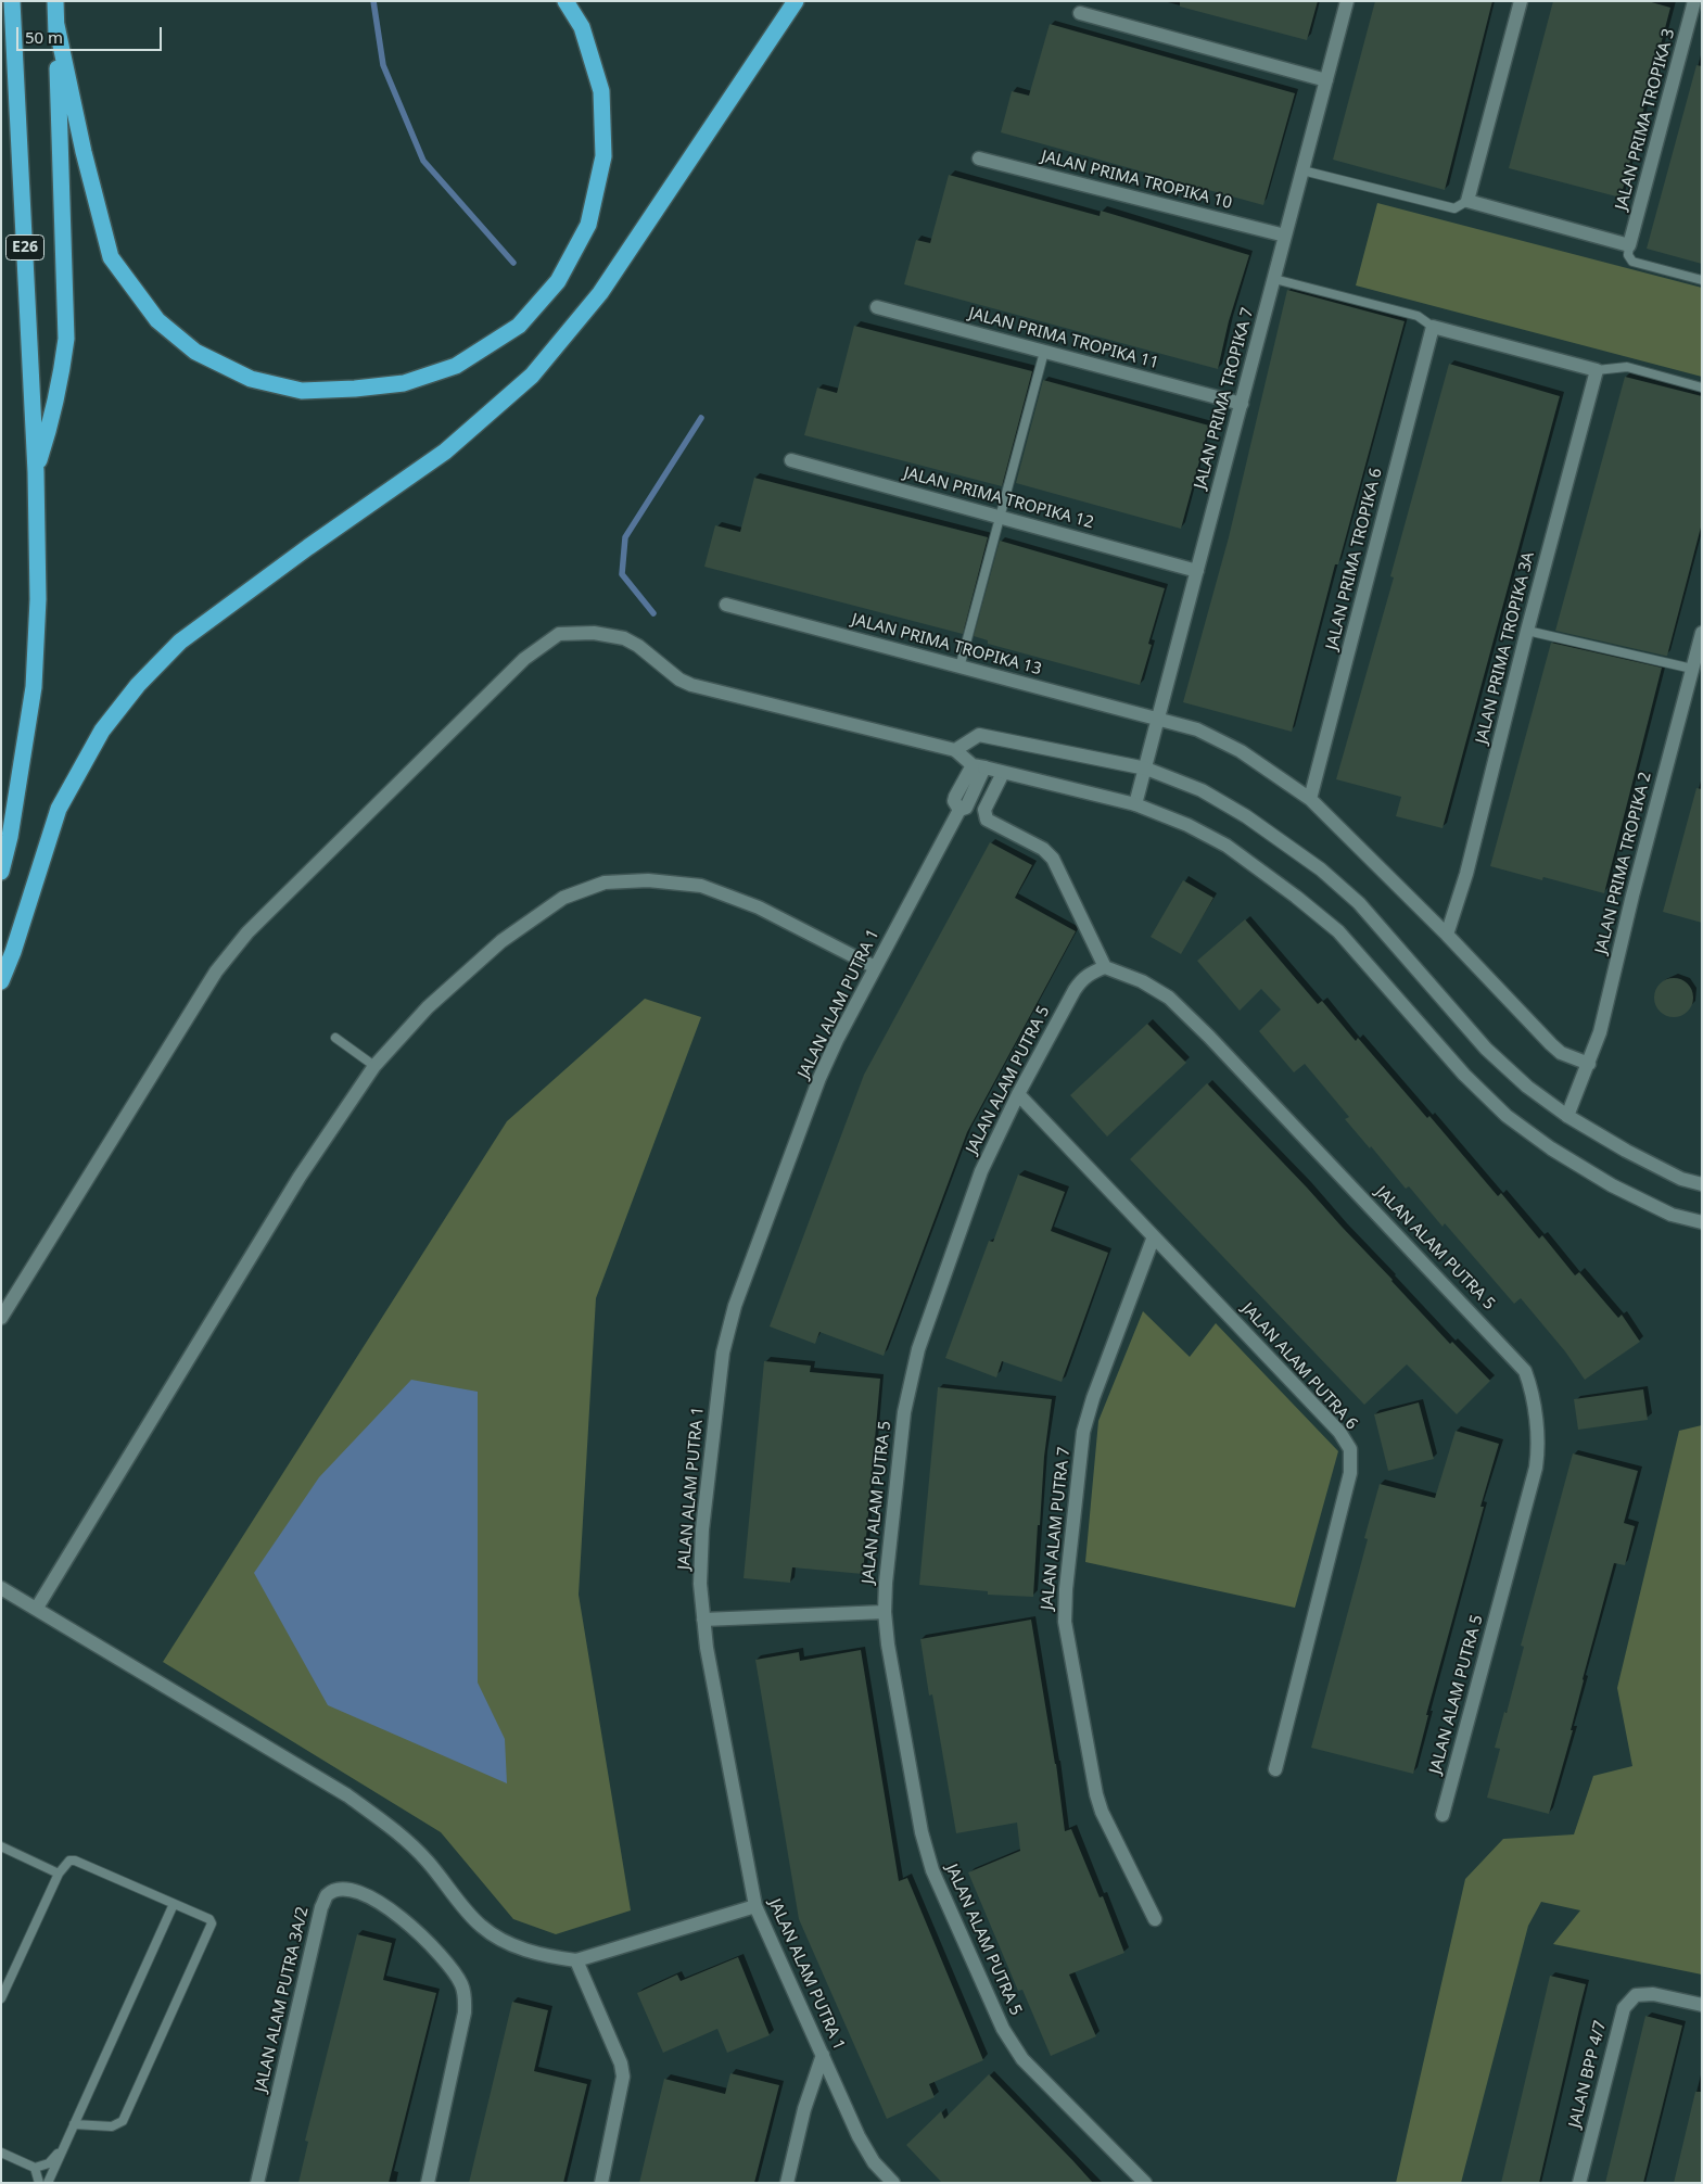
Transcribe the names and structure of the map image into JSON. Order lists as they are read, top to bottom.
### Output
{
  "streets": {
    "highway": ["E26"],
    "street": [
      "JALAN PRIMA TROPIKA 3",
      "JALAN PRIMA TROPIKA 10",
      "JALAN PRIMA TROPIKA 11",
      "JALAN PRIMA TROPIKA 7",
      "JALAN PRIMA TROPIKA 12",
      "JALAN PRIMA TROPIKA 6",
      "JALAN PRIMA TROPIKA 13",
      "JALAN PRIMA TROPIKA 3A",
      "JALAN PRIMA TROPIKA 2",
      "JALAN ALAM PUTRA 1",
      "JALAN ALAM PUTRA 5",
      "JALAN ALAM PUTRA 6",
      "JALAN ALAM PUTRA 7",
      "JALAN ALAM PUTRA 3A/2",
      "JALAN BPP 4/7"
    ]
  },
  "crossings": [
    ["JALAN PRIMA TROPIKA 10", "JALAN PRIMA TROPIKA 7"],
    ["JALAN PRIMA TROPIKA 11", "JALAN PRIMA TROPIKA 7"],
    ["JALAN PRIMA TROPIKA 7", "JALAN PRIMA TROPIKA 12"],
    ["JALAN PRIMA TROPIKA 7", "JALAN PRIMA TROPIKA 13"],
    ["JALAN PRIMA TROPIKA 6", "JALAN PRIMA TROPIKA 13"],
    ["JALAN PRIMA TROPIKA 13", "JALAN PRIMA TROPIKA 3A"],
    ["JALAN PRIMA TROPIKA 13", "JALAN PRIMA TROPIKA 2"],
    ["JALAN ALAM PUTRA 5", "JALAN ALAM PUTRA 6"],
    ["JALAN ALAM PUTRA 6", "JALAN ALAM PUTRA 7"]
  ],
  "scale_bar": "50 m"
}
